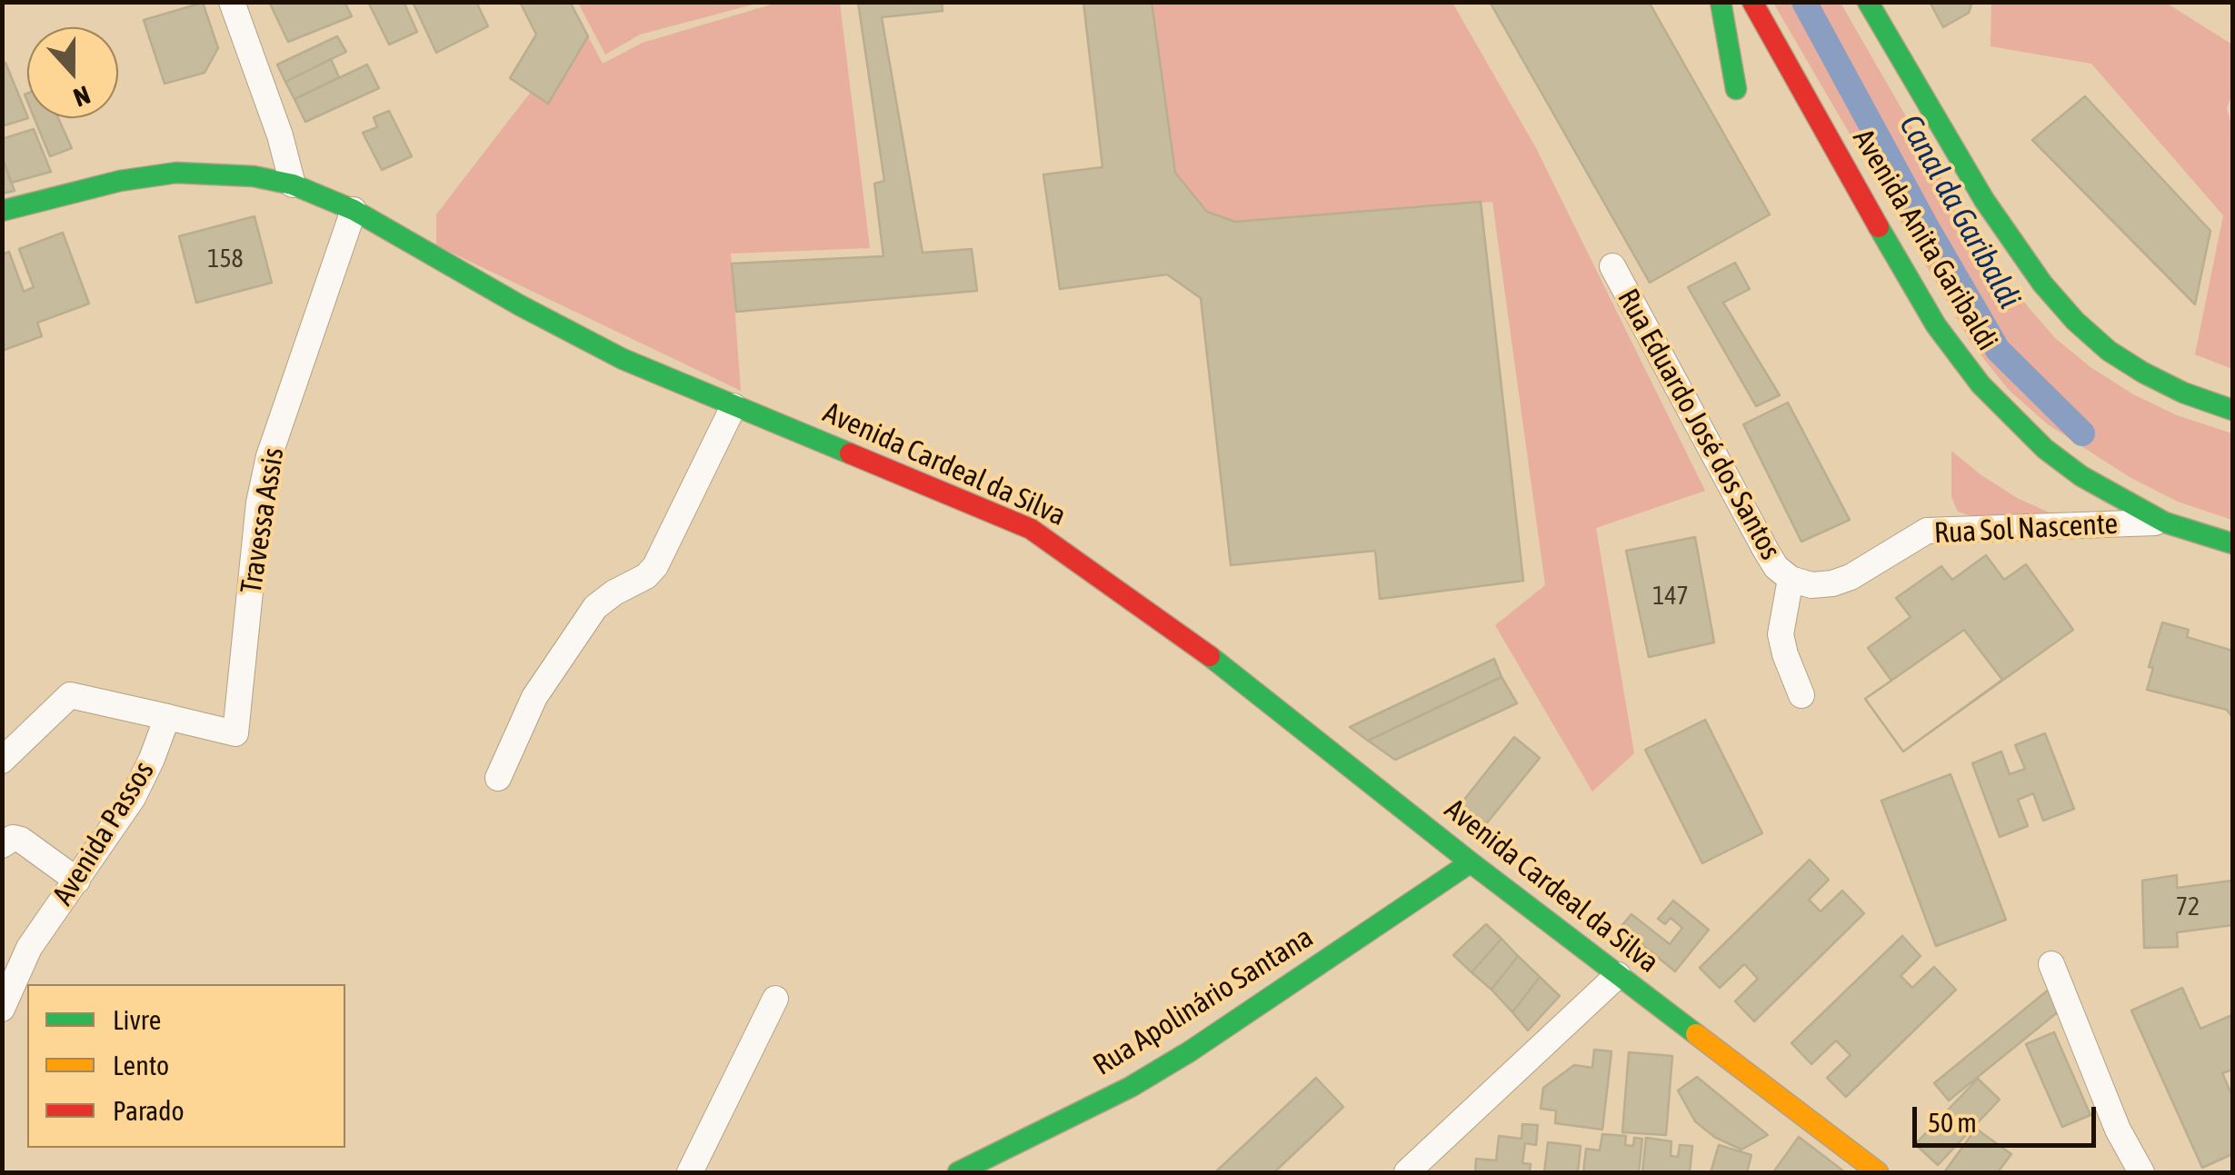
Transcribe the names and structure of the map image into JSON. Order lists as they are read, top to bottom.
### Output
{
  "streets": {
    "main road": ["Avenida Anita Garibaldi", "Avenida Cardeal da Silva", "Rua Apolinário Santana"],
    "street": [
      "Rua Eduardo José dos Santos",
      "Travessa Assis",
      "Rua Sol Nascente",
      "Avenida Passos"
    ]
  },
  "crossings": [
    ["Avenida Anita Garibaldi", "Rua Sol Nascente"],
    ["Rua Eduardo José dos Santos", "Rua Sol Nascente"],
    ["Avenida Cardeal da Silva", "Travessa Assis"],
    ["Avenida Cardeal da Silva", "Rua Apolinário Santana"],
    ["Travessa Assis", "Avenida Passos"]
  ],
  "water": ["Canal da Garibaldi"],
  "house_numbers": ["158", "147", "72"],
  "legend": ["Livre", "Lento", "Parado"],
  "scale_bar": "50 m",
  "north": "bottom"
}
